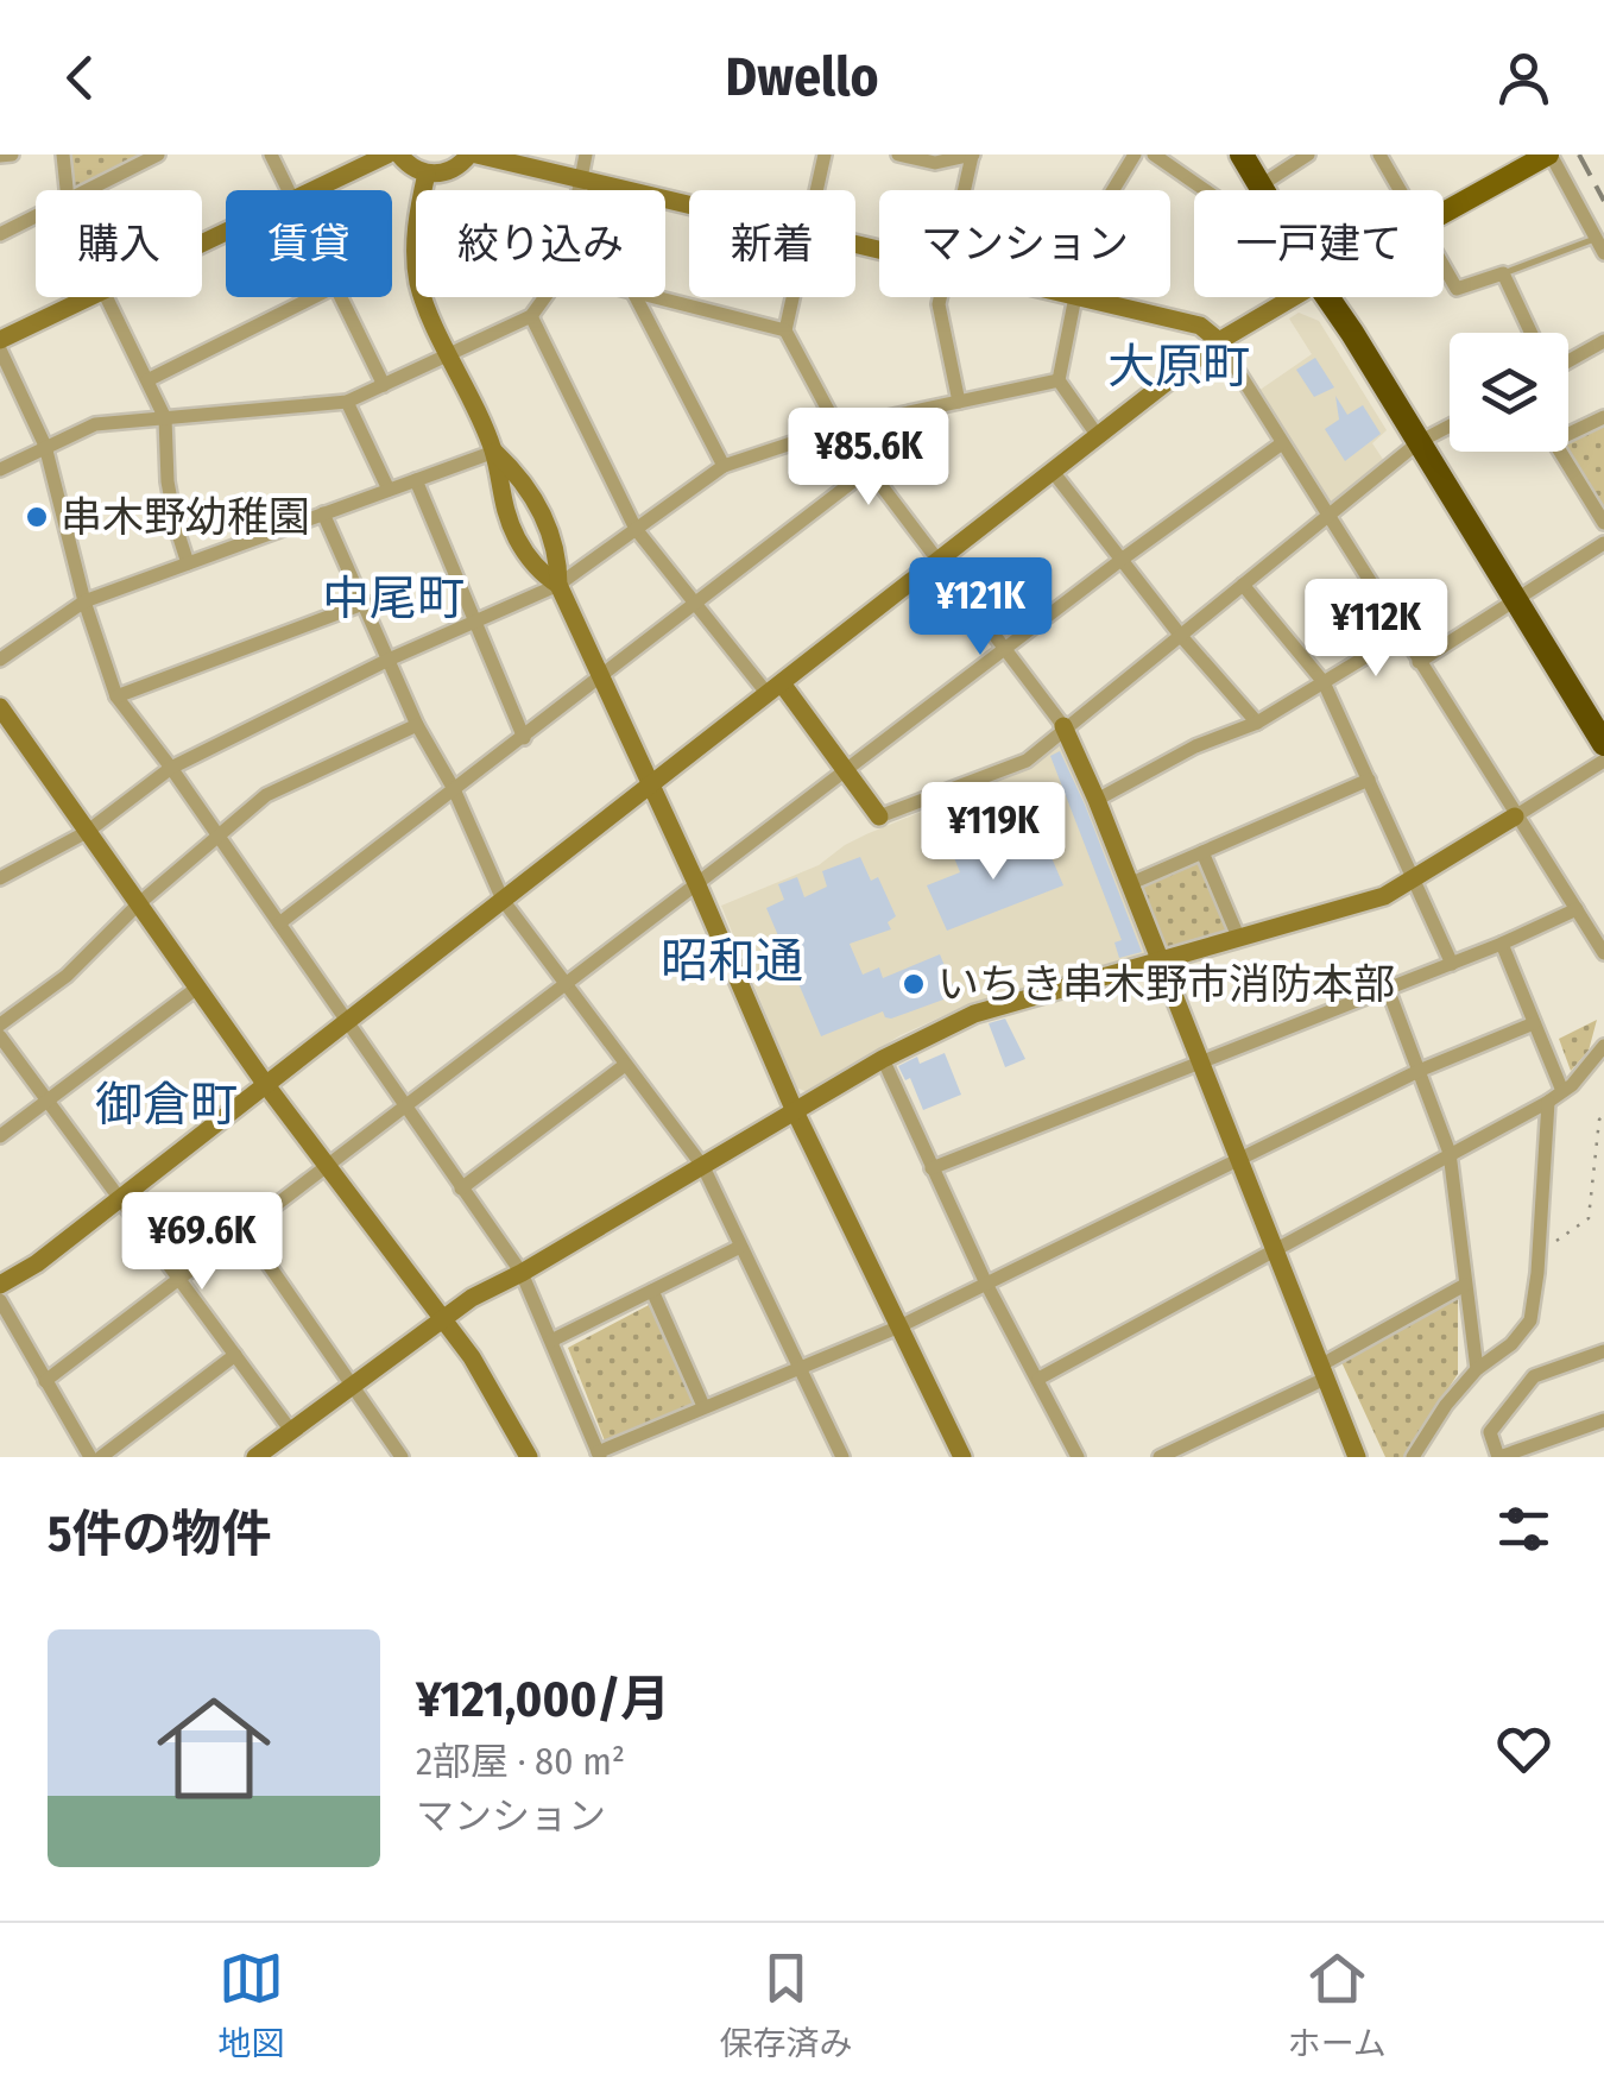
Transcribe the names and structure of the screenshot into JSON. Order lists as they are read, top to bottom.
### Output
{
  "districts": [
    "大原町",
    "中尾町",
    "昭和通",
    "御倉町"
  ],
  "places": ["串木野幼稚園", "いちき串木野市消防本部"],
  "page": {
    "header": "Dwello",
    "chip": [
      "購入",
      "賃貸",
      "絞り込み",
      "新着",
      "マンション",
      "一戸建て"
    ],
    "price": [
      "¥85.6K",
      "¥121K",
      "¥112K",
      "¥119K",
      "¥69.6K"
    ],
    "heading": "5件の物件",
    "list": [
      {
        "name": "¥121,000/月",
        "note": "2部屋 · 80 m² · マンション"
      }
    ],
    "tabs": ["地図", "保存済み", "ホーム"]
  }
}
